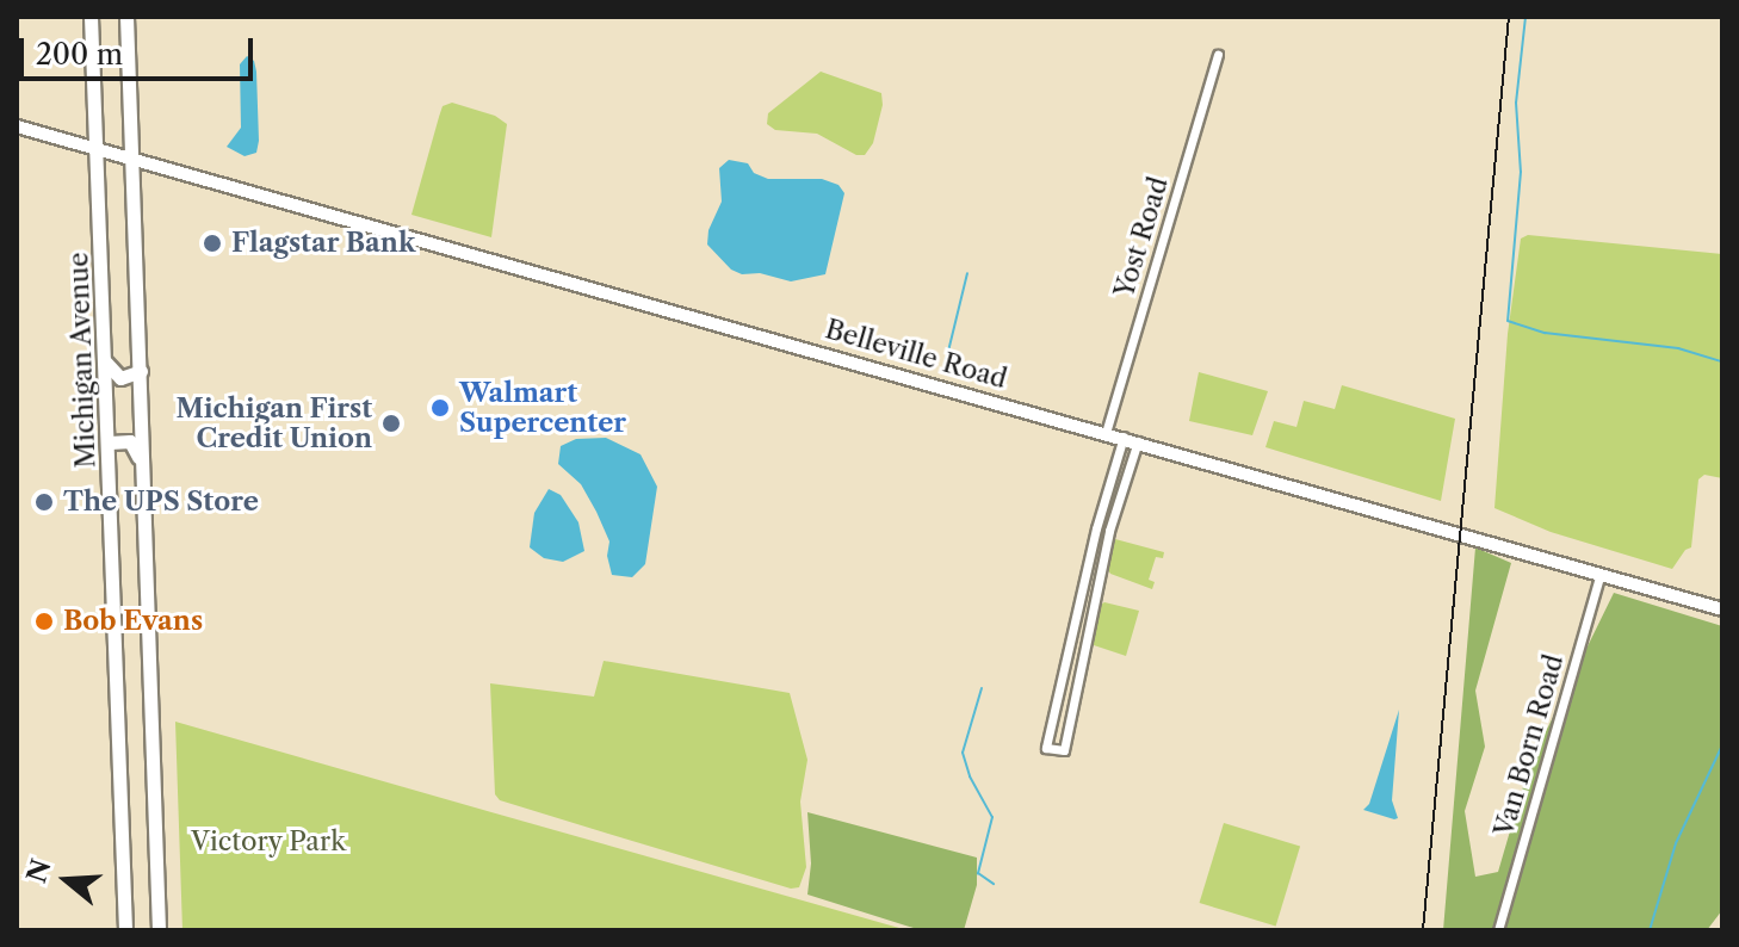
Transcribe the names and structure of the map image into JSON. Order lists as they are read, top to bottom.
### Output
{
  "streets": {
    "main road": ["Belleville Road", "Michigan Avenue"],
    "street": ["Yost Road", "Van Born Road"]
  },
  "crossings": [
    ["Yost Road", "Belleville Road"],
    ["Belleville Road", "Michigan Avenue"],
    ["Belleville Road", "Van Born Road"]
  ],
  "parks": ["Victory Park"],
  "places": [
    "Flagstar Bank",
    "Walmart Supercenter",
    "Michigan First Credit Union",
    "The UPS Store",
    "Bob Evans"
  ],
  "scale_bar": "200 m",
  "north": "left"
}
